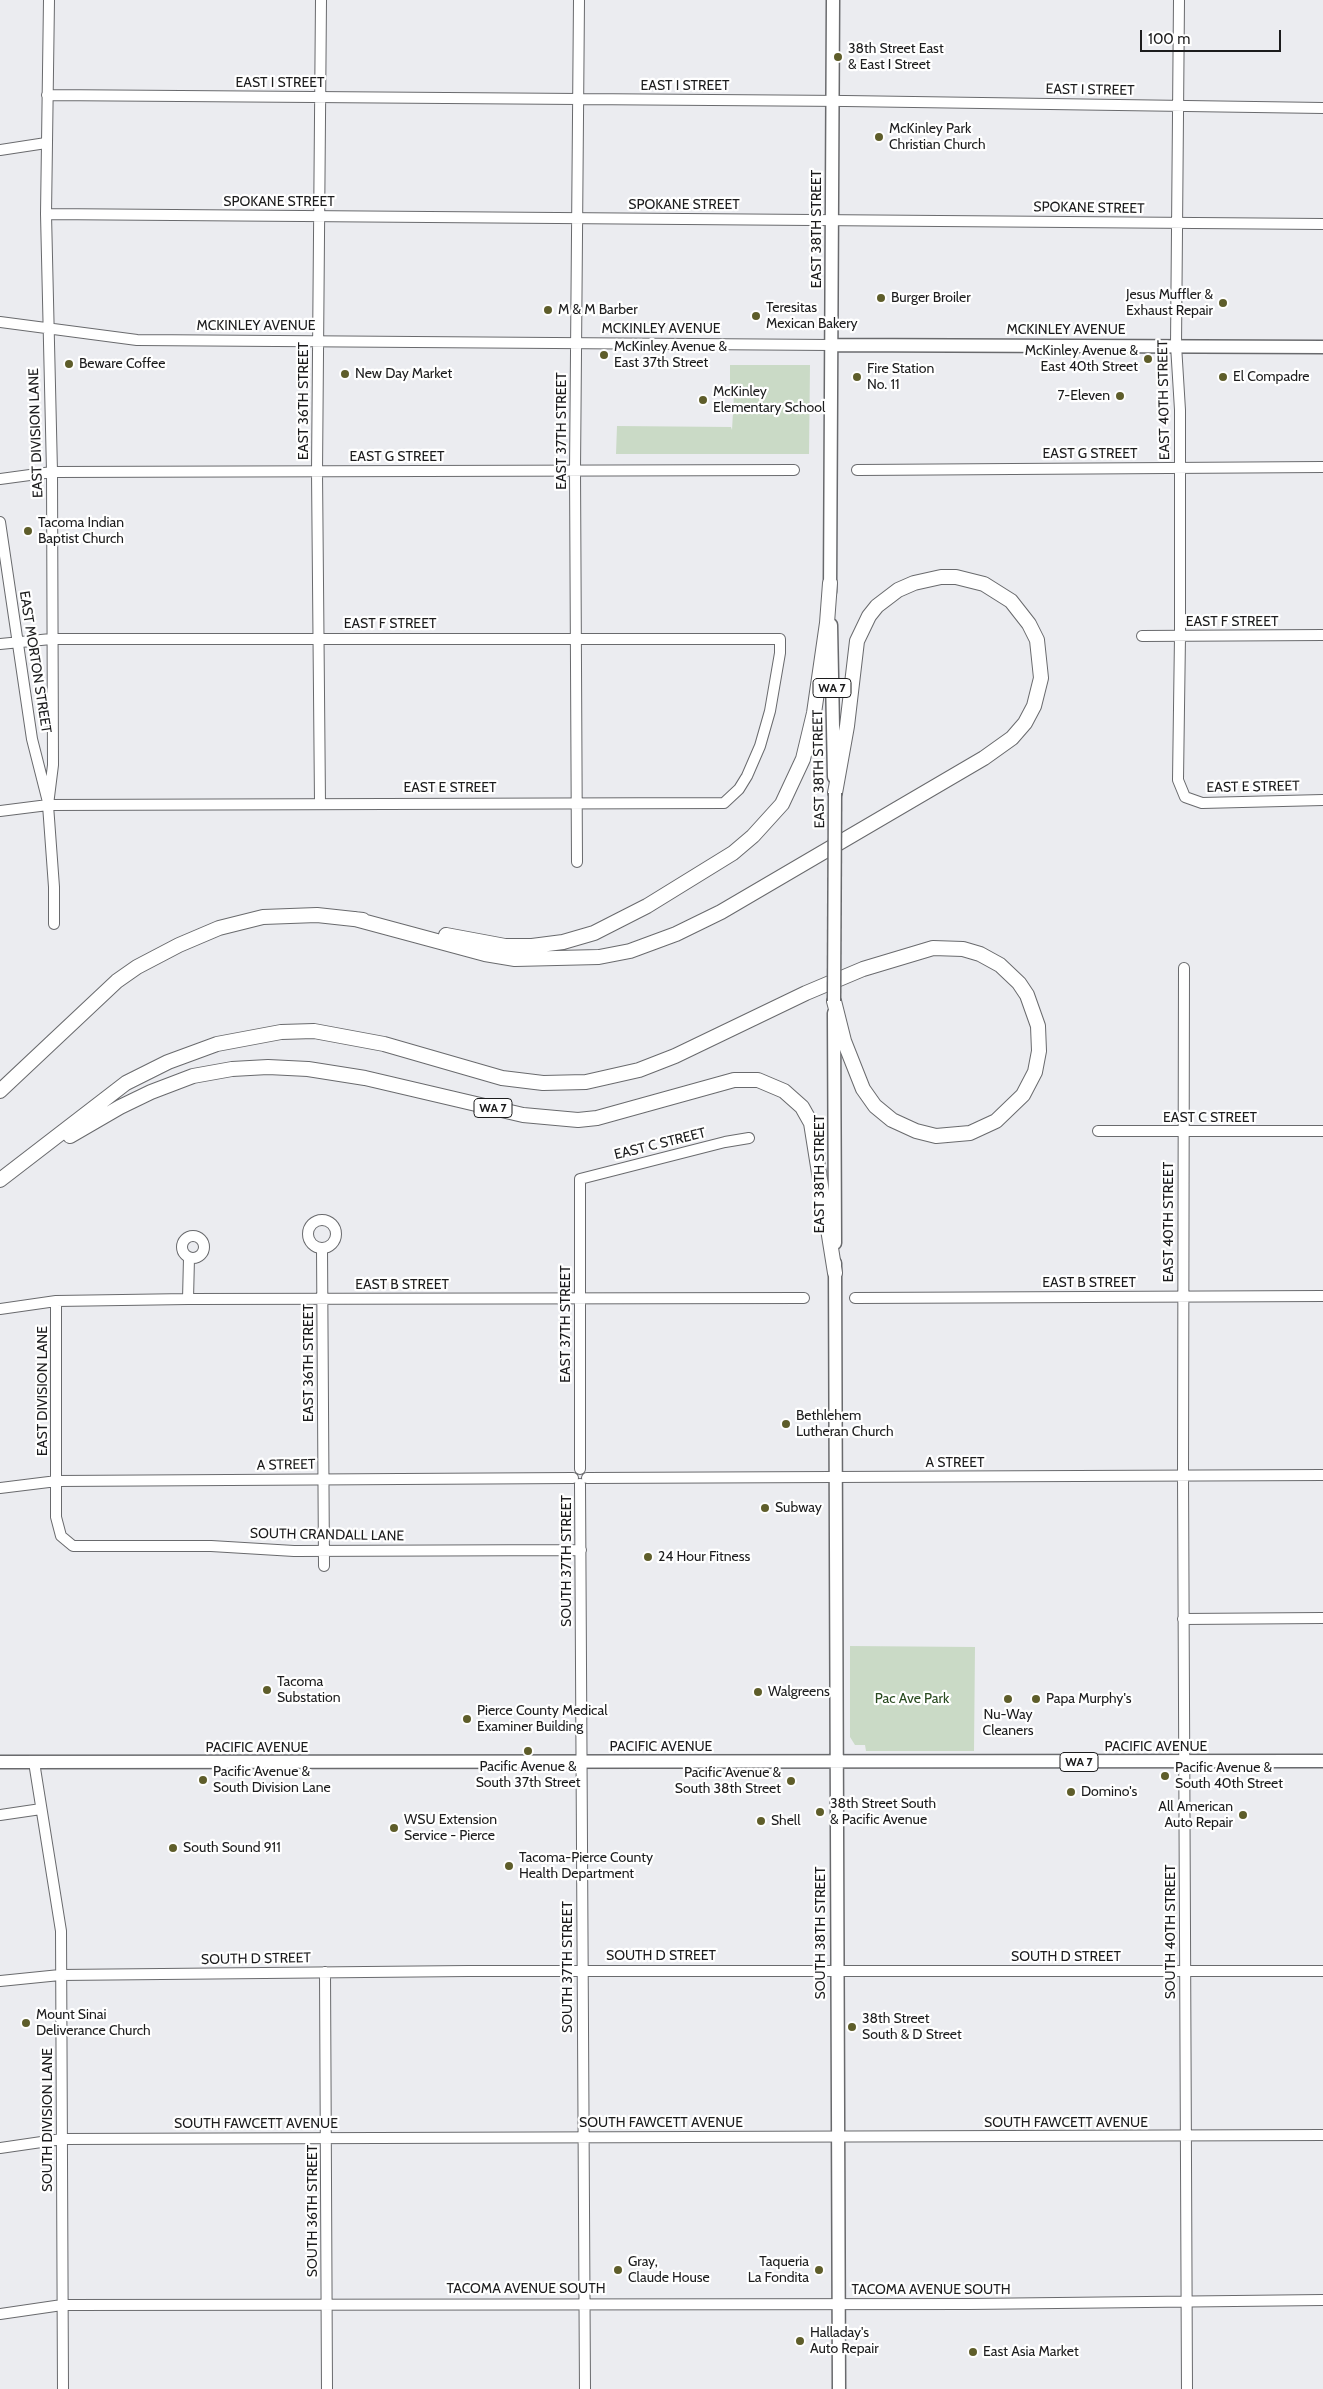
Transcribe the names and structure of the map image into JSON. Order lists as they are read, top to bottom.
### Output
{
  "streets": {
    "highway": ["WA 7"],
    "main road": [
      "EAST 38TH STREET",
      "MCKINLEY AVENUE",
      "PACIFIC AVENUE",
      "SOUTH 38TH STREET"
    ],
    "street": [
      "EAST I STREET",
      "SPOKANE STREET",
      "EAST 40TH STREET",
      "EAST 36TH STREET",
      "EAST 37TH STREET",
      "EAST DIVISION LANE",
      "EAST G STREET",
      "EAST F STREET",
      "EAST MORTON STREET",
      "EAST E STREET",
      "EAST C STREET",
      "EAST B STREET",
      "A STREET",
      "SOUTH CRANDALL LANE",
      "SOUTH 37TH STREET",
      "SOUTH 40TH STREET",
      "SOUTH D STREET",
      "SOUTH DIVISION LANE",
      "SOUTH FAWCETT AVENUE",
      "SOUTH 36TH STREET",
      "TACOMA AVENUE SOUTH"
    ]
  },
  "crossings": [
    ["EAST I STREET", "EAST 38TH STREET"],
    ["EAST I STREET", "EAST 40TH STREET"],
    ["EAST I STREET", "EAST 36TH STREET"],
    ["EAST I STREET", "EAST 37TH STREET"],
    ["EAST I STREET", "EAST DIVISION LANE"],
    ["SPOKANE STREET", "EAST 38TH STREET"],
    ["SPOKANE STREET", "EAST 40TH STREET"],
    ["SPOKANE STREET", "EAST 36TH STREET"],
    ["SPOKANE STREET", "EAST 37TH STREET"],
    ["SPOKANE STREET", "EAST DIVISION LANE"],
    ["EAST 38TH STREET", "MCKINLEY AVENUE"],
    ["EAST 38TH STREET", "WA 7"],
    ["EAST 38TH STREET", "A STREET"],
    ["EAST 38TH STREET", "SOUTH 38TH STREET"],
    ["MCKINLEY AVENUE", "EAST 40TH STREET"],
    ["MCKINLEY AVENUE", "EAST 36TH STREET"],
    ["MCKINLEY AVENUE", "EAST 37TH STREET"],
    ["MCKINLEY AVENUE", "EAST DIVISION LANE"],
    ["EAST 40TH STREET", "EAST G STREET"],
    ["EAST 40TH STREET", "EAST F STREET"],
    ["EAST 40TH STREET", "EAST E STREET"],
    ["EAST 40TH STREET", "EAST C STREET"],
    ["EAST 40TH STREET", "EAST B STREET"],
    ["EAST 40TH STREET", "A STREET"],
    ["EAST 40TH STREET", "SOUTH 40TH STREET"],
    ["EAST 36TH STREET", "EAST G STREET"],
    ["EAST 36TH STREET", "EAST F STREET"],
    ["EAST 36TH STREET", "EAST E STREET"],
    ["EAST 36TH STREET", "EAST B STREET"],
    ["EAST 36TH STREET", "A STREET"],
    ["EAST 37TH STREET", "EAST G STREET"],
    ["EAST 37TH STREET", "EAST F STREET"],
    ["EAST 37TH STREET", "EAST E STREET"],
    ["EAST 37TH STREET", "EAST C STREET"],
    ["EAST 37TH STREET", "EAST B STREET"],
    ["EAST 37TH STREET", "A STREET"],
    ["EAST 37TH STREET", "SOUTH 37TH STREET"],
    ["EAST DIVISION LANE", "EAST G STREET"],
    ["EAST DIVISION LANE", "EAST F STREET"],
    ["EAST DIVISION LANE", "EAST MORTON STREET"],
    ["EAST DIVISION LANE", "EAST E STREET"],
    ["EAST DIVISION LANE", "EAST B STREET"],
    ["EAST DIVISION LANE", "A STREET"],
    ["EAST DIVISION LANE", "SOUTH CRANDALL LANE"],
    ["EAST F STREET", "EAST MORTON STREET"],
    ["EAST F STREET", "EAST E STREET"],
    ["EAST MORTON STREET", "EAST E STREET"],
    ["A STREET", "SOUTH CRANDALL LANE"],
    ["A STREET", "SOUTH 37TH STREET"],
    ["A STREET", "SOUTH 40TH STREET"],
    ["A STREET", "SOUTH 38TH STREET"],
    ["SOUTH CRANDALL LANE", "SOUTH 37TH STREET"],
    ["SOUTH 37TH STREET", "PACIFIC AVENUE"],
    ["SOUTH 37TH STREET", "SOUTH D STREET"],
    ["SOUTH 37TH STREET", "SOUTH FAWCETT AVENUE"],
    ["SOUTH 37TH STREET", "TACOMA AVENUE SOUTH"],
    ["PACIFIC AVENUE", "SOUTH 40TH STREET"],
    ["PACIFIC AVENUE", "SOUTH 38TH STREET"],
    ["PACIFIC AVENUE", "SOUTH DIVISION LANE"],
    ["SOUTH 40TH STREET", "SOUTH D STREET"],
    ["SOUTH 40TH STREET", "SOUTH FAWCETT AVENUE"],
    ["SOUTH 40TH STREET", "TACOMA AVENUE SOUTH"],
    ["SOUTH 38TH STREET", "SOUTH D STREET"],
    ["SOUTH 38TH STREET", "SOUTH FAWCETT AVENUE"],
    ["SOUTH 38TH STREET", "TACOMA AVENUE SOUTH"],
    ["SOUTH D STREET", "SOUTH DIVISION LANE"],
    ["SOUTH D STREET", "SOUTH 36TH STREET"],
    ["SOUTH DIVISION LANE", "SOUTH FAWCETT AVENUE"],
    ["SOUTH DIVISION LANE", "TACOMA AVENUE SOUTH"],
    ["SOUTH FAWCETT AVENUE", "SOUTH 36TH STREET"],
    ["SOUTH 36TH STREET", "TACOMA AVENUE SOUTH"]
  ],
  "parks": ["Pac Ave Park"],
  "places": [
    "38th Street East & East I Street",
    "McKinley Park Christian Church",
    "Burger Broiler",
    "Jesus Muffler & Exhaust Repair",
    "M & M Barber",
    "Teresitas Mexican Bakery",
    "McKinley Avenue & East 37th Street",
    "McKinley Avenue & East 40th Street",
    "Beware Coffee",
    "New Day Market",
    "Fire Station No. 11",
    "El Compadre",
    "7-Eleven",
    "McKinley Elementary School",
    "Tacoma Indian Baptist Church",
    "Bethlehem Lutheran Church",
    "Subway",
    "24 Hour Fitness",
    "Tacoma Substation",
    "Walgreens",
    "Nu-Way Cleaners",
    "Papa Murphy's",
    "Pierce County Medical Examiner Building",
    "Pacific Avenue & South 37th Street",
    "Pacific Avenue & South 40th Street",
    "Pacific Avenue & South Division Lane",
    "Pacific Avenue & South 38th Street",
    "Domino's",
    "38th Street South & Pacific Avenue",
    "All American Auto Repair",
    "Shell",
    "WSU Extension Service - Pierce",
    "South Sound 911",
    "Tacoma-Pierce County Health Department",
    "Mount Sinai Deliverance Church",
    "38th Street South & D Street",
    "Gray, Claude House",
    "Taqueria La Fondita",
    "Halladay's Auto Repair",
    "East Asia Market"
  ],
  "scale_bar": "100 m"
}
